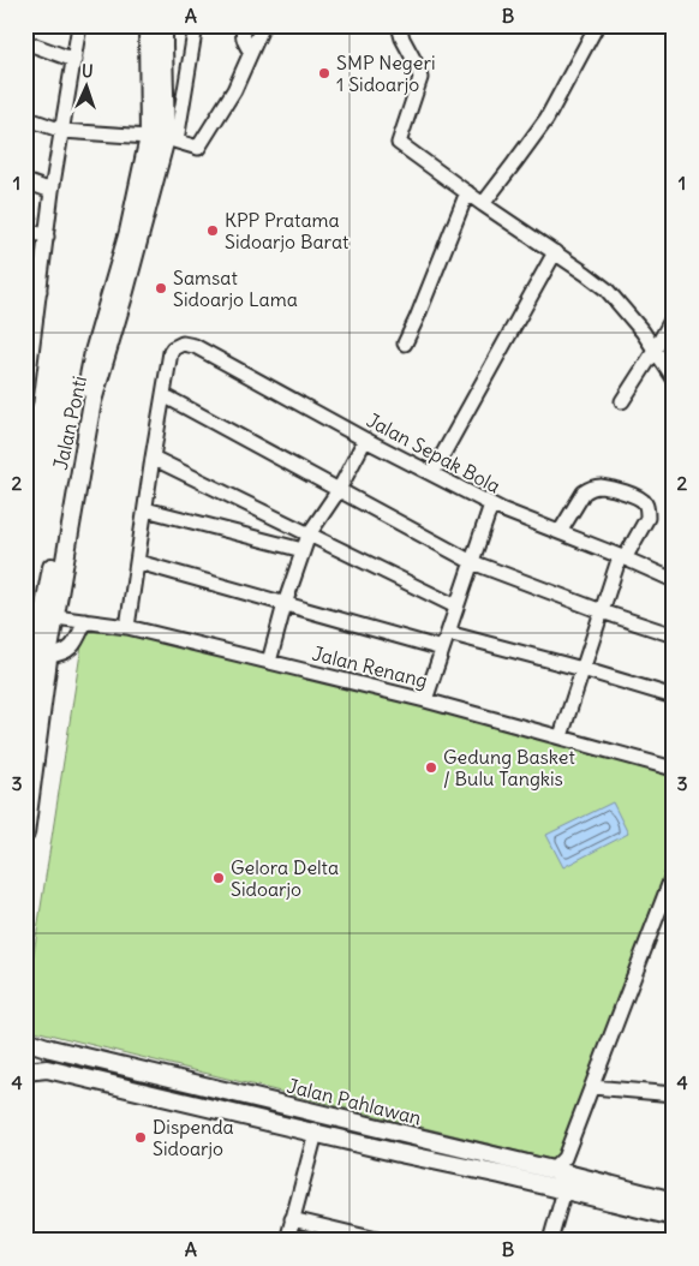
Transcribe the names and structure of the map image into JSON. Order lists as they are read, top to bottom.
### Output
{
  "streets": {
    "main road": ["Jalan Ponti", "Jalan Pahlawan"],
    "street": ["Jalan Sepak Bola", "Jalan Renang"]
  },
  "crossings": [
    ["Jalan Ponti", "Jalan Renang"]
  ],
  "places": [
    "SMP Negeri 1 Sidoarjo",
    "KPP Pratama Sidoarjo Barat",
    "Samsat Sidoarjo Lama",
    "Gedung Basket / Bulu Tangkis",
    "Gelora Delta Sidoarjo",
    "Dispenda Sidoarjo"
  ],
  "north": "top",
  "grid": {
    "columns": ["A", "B"],
    "rows": [
      "1",
      "2",
      "3",
      "4"
    ]
  }
}
